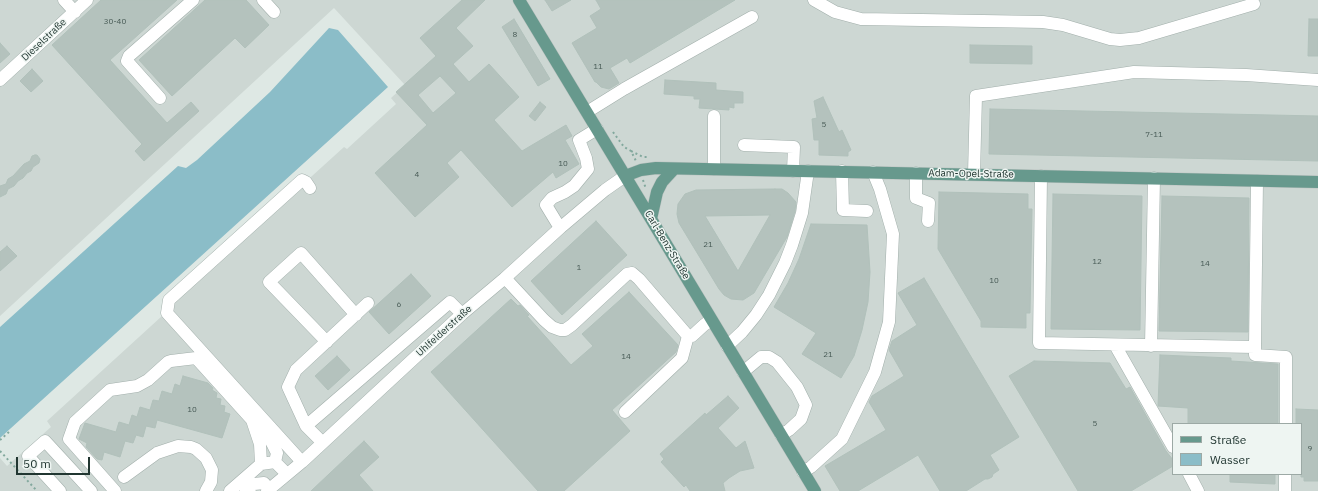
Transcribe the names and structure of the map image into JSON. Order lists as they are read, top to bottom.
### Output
{
  "streets": {
    "main road": ["Adam-Opel-Straße", "Carl-Benz-Straße"],
    "street": ["Dieselstraße", "Uhlfelderstraße"]
  },
  "crossings": [
    ["Adam-Opel-Straße", "Carl-Benz-Straße"],
    ["Adam-Opel-Straße", "Uhlfelderstraße"],
    ["Carl-Benz-Straße", "Uhlfelderstraße"]
  ],
  "house_numbers": [
    "30-40",
    "8",
    "11",
    "5",
    "7-11",
    "10",
    "4",
    "21",
    "12",
    "14",
    "1",
    "10",
    "6",
    "21",
    "14",
    "10",
    "5",
    "9"
  ],
  "legend": ["Straße", "Wasser"],
  "scale_bar": "50 m"
}
